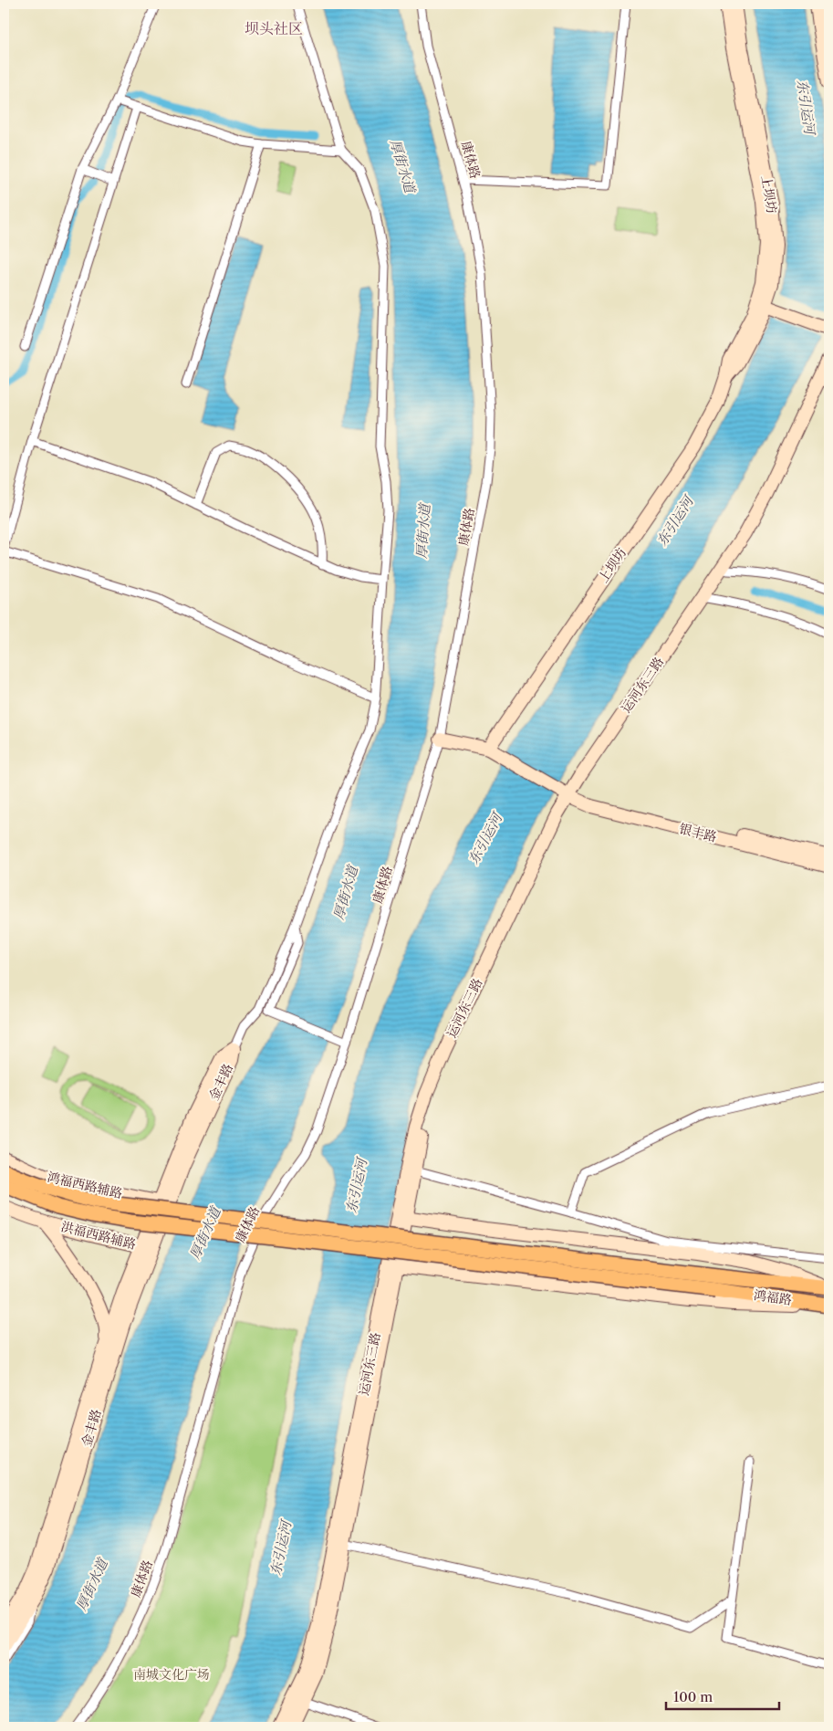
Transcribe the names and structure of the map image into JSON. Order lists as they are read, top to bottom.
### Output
{
  "streets": {
    "main road": ["鸿福路"],
    "street": [
      "康体路",
      "上坝坊",
      "运河东三路",
      "银丰路",
      "金丰路",
      "鸿福西路辅路",
      "洪福西路辅路"
    ]
  },
  "crossings": [
    ["运河东三路", "银丰路"],
    ["金丰路", "鸿福西路辅路"],
    ["金丰路", "洪福西路辅路"]
  ],
  "districts": ["坝头社区"],
  "water": ["东引运河", "厚街水道"],
  "parks": ["南城文化广场"],
  "scale_bar": "100 m"
}
